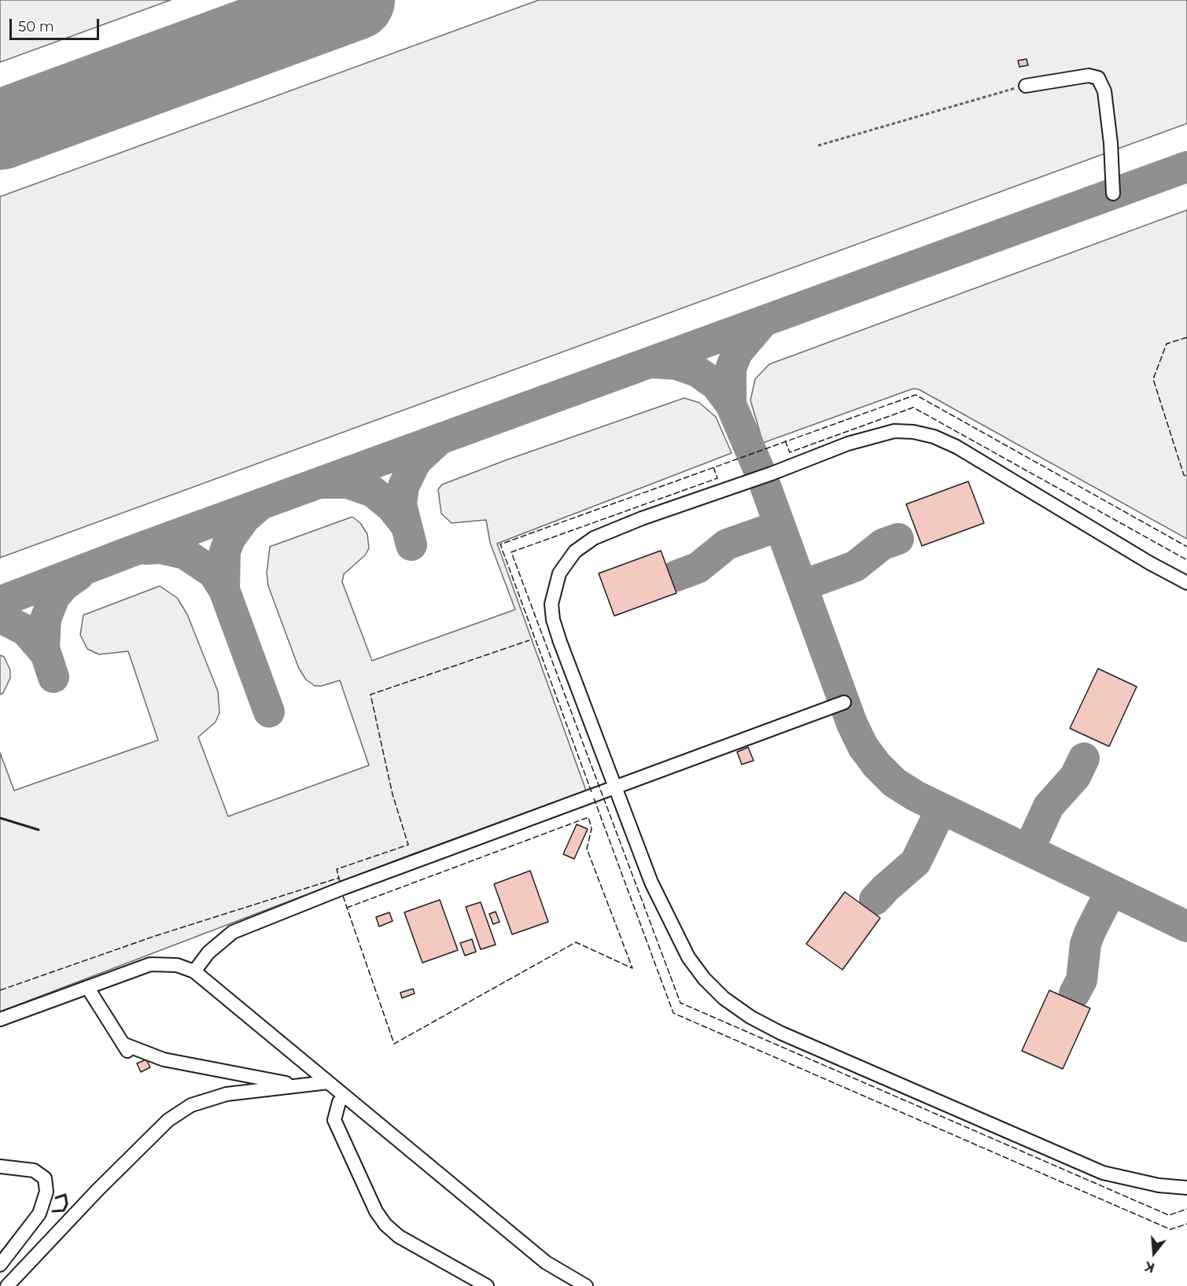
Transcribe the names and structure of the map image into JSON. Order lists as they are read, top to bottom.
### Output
{
  "scale_bar": "50 m",
  "north": "bottom"
}
